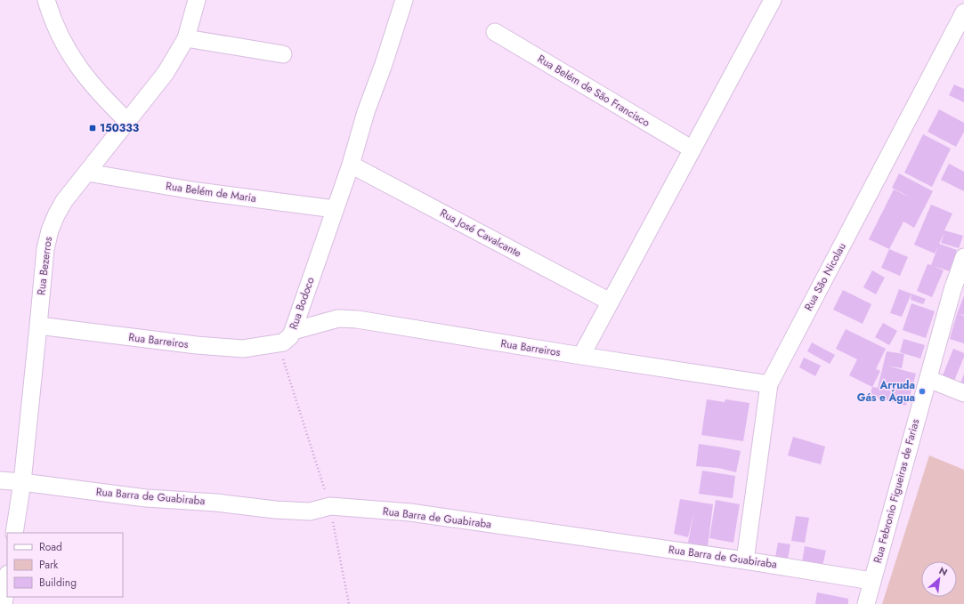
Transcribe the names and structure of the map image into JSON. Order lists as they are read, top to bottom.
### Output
{
  "streets": {
    "street": [
      "Rua Belém de São Francisco",
      "Rua Belém de Maria",
      "Rua José Cavalcante",
      "Rua Bezerros",
      "Rua São Nicolau",
      "Rua Bodoco",
      "Rua Barreiros",
      "Rua Febronio Figueiras de Farias",
      "Rua Barra de Guabiraba"
    ]
  },
  "crossings": [
    ["Rua Belém de Maria", "Rua Bezerros"],
    ["Rua Belém de Maria", "Rua Bodoco"],
    ["Rua José Cavalcante", "Rua Bodoco"],
    ["Rua Bezerros", "Rua Barreiros"],
    ["Rua Bezerros", "Rua Barra de Guabiraba"],
    ["Rua São Nicolau", "Rua Barreiros"],
    ["Rua São Nicolau", "Rua Barra de Guabiraba"],
    ["Rua Bodoco", "Rua Barreiros"],
    ["Rua Febronio Figueiras de Farias", "Rua Barra de Guabiraba"]
  ],
  "places": {
    "transit": ["150333"],
    "other": ["Arruda Gás e Água"]
  },
  "legend": ["Road", "Park", "Building"],
  "north": "top right"
}
